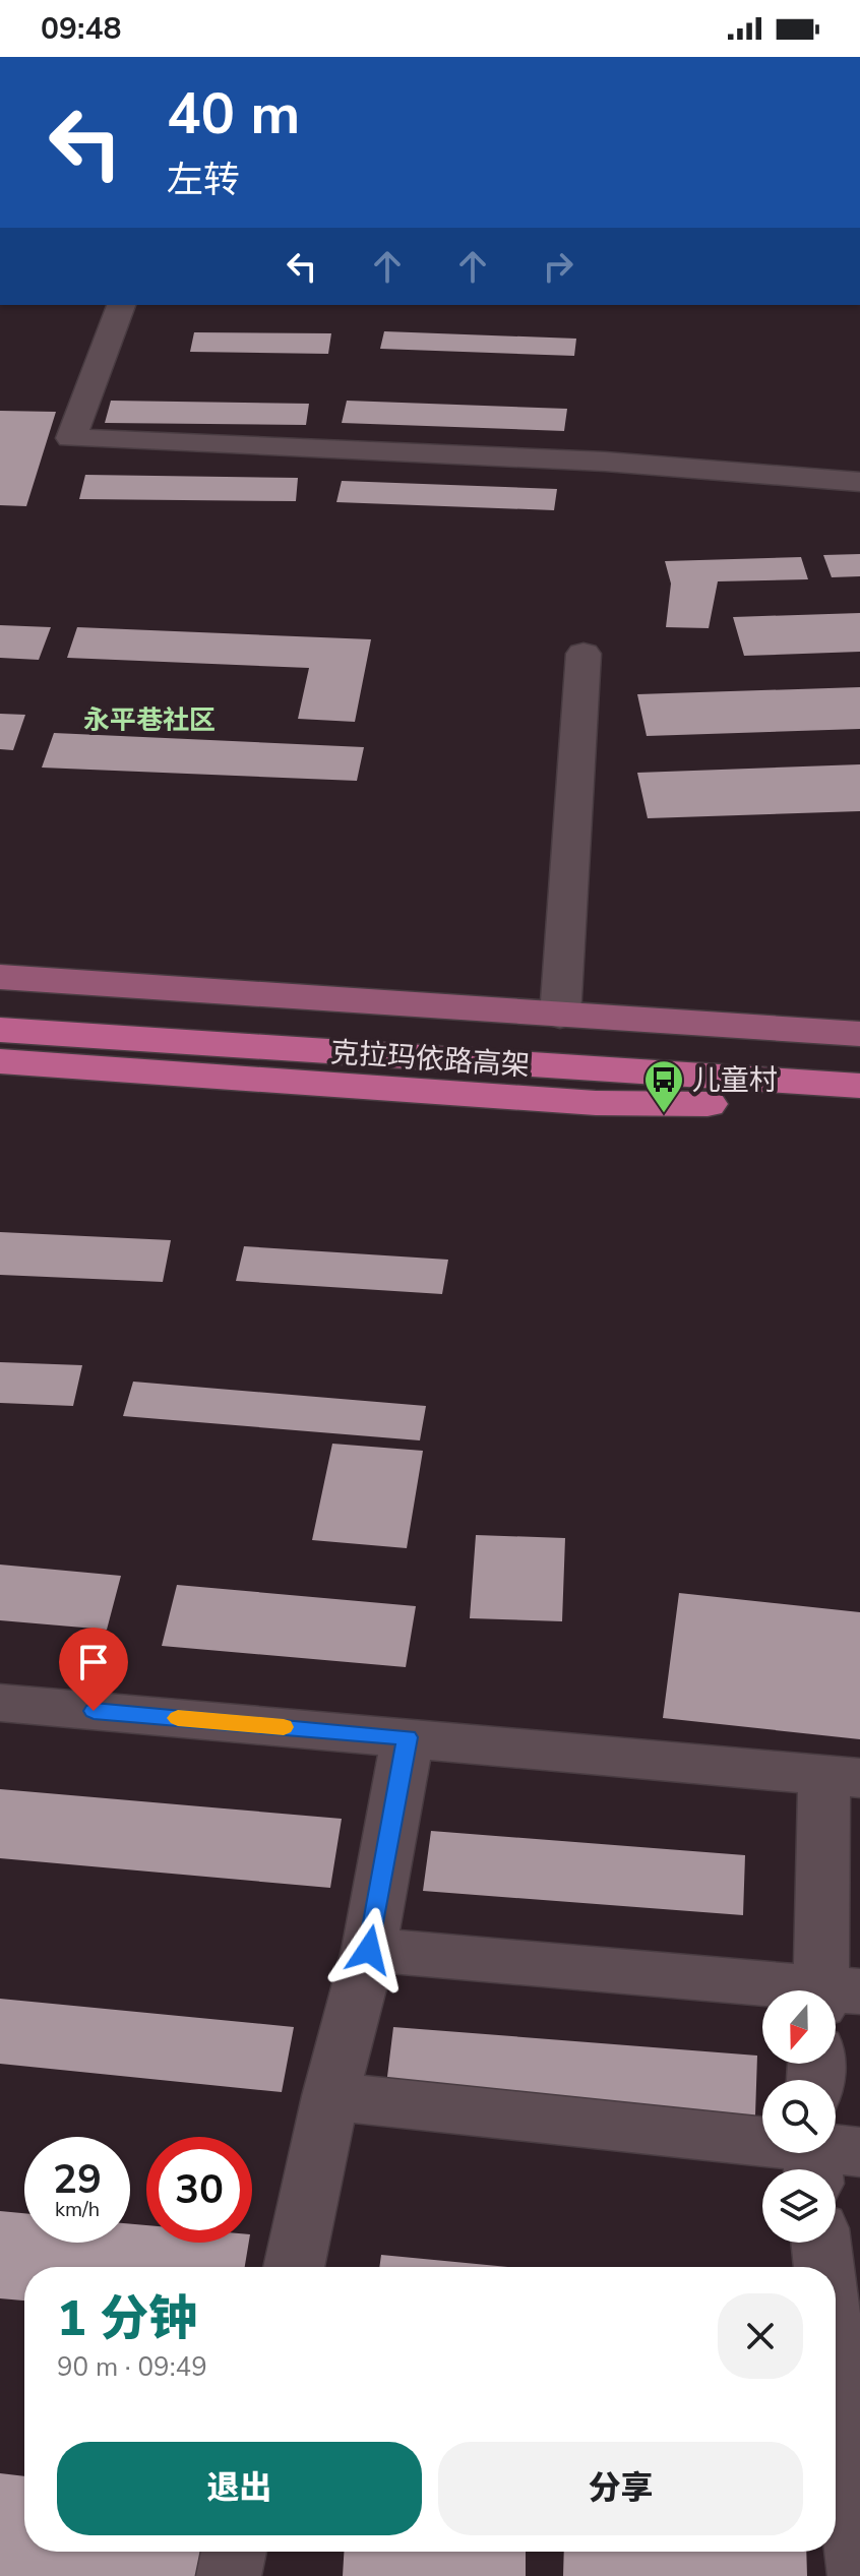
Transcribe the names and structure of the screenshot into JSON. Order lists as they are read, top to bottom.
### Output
{
  "streets": {
    "highway": ["克拉玛依路高架"]
  },
  "districts": ["永平巷社区"],
  "places": {
    "bus stop": ["儿童村"]
  },
  "north": "bottom",
  "page": {
    "status": "09:48",
    "turn": ["40 m", "左转"],
    "speed": "29 km/h",
    "limit": "30",
    "heading": ["1 分钟", "90 m · 09:49"],
    "buttons": ["退出", "分享"]
  }
}
